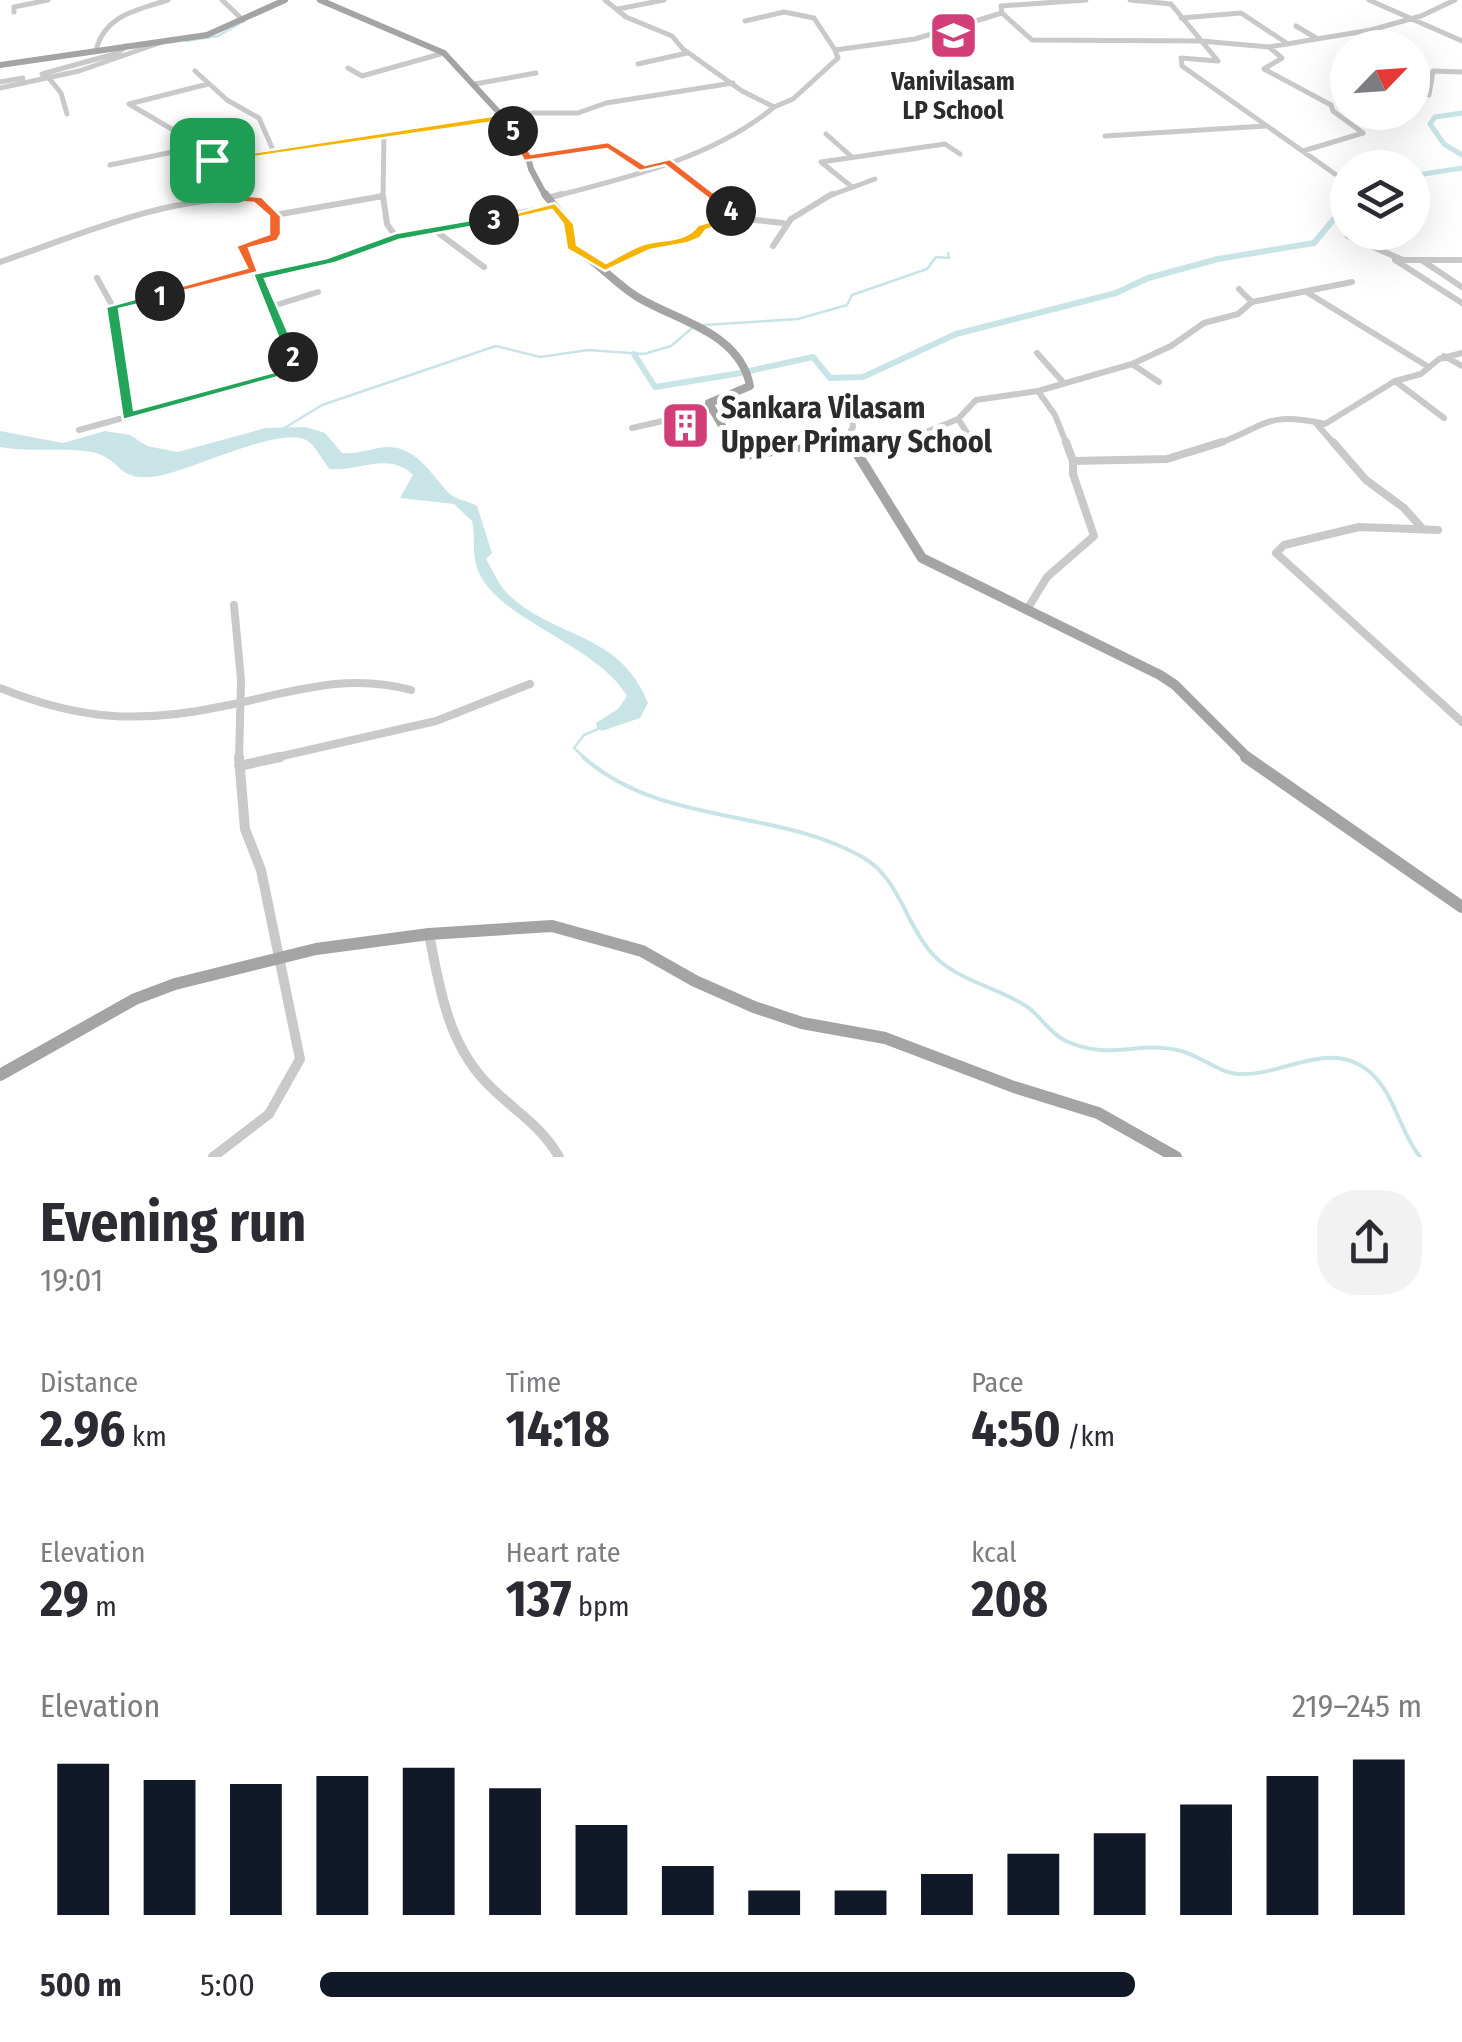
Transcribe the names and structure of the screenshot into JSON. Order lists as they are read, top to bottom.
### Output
{
  "places": {
    "school or university": ["Vanivilasam LP School"],
    "building": ["Sankara Vilasam Upper Primary School"]
  },
  "north": "top right",
  "page": {
    "pins": [
      "5",
      "4",
      "3",
      "1",
      "2"
    ],
    "heading": ["Evening run", "19:01"],
    "stats": [
      ["Distance", "2.96 km"],
      ["Time", "14:18"],
      ["Pace", "4:50 /km"],
      ["Elevation", "29 m"],
      ["Heart rate", "137 bpm"],
      ["kcal", "208"]
    ],
    "chart": ["Elevation", "219–245 m"],
    "list": [
      {
        "name": "500 m",
        "note": "5:00"
      }
    ]
  }
}
